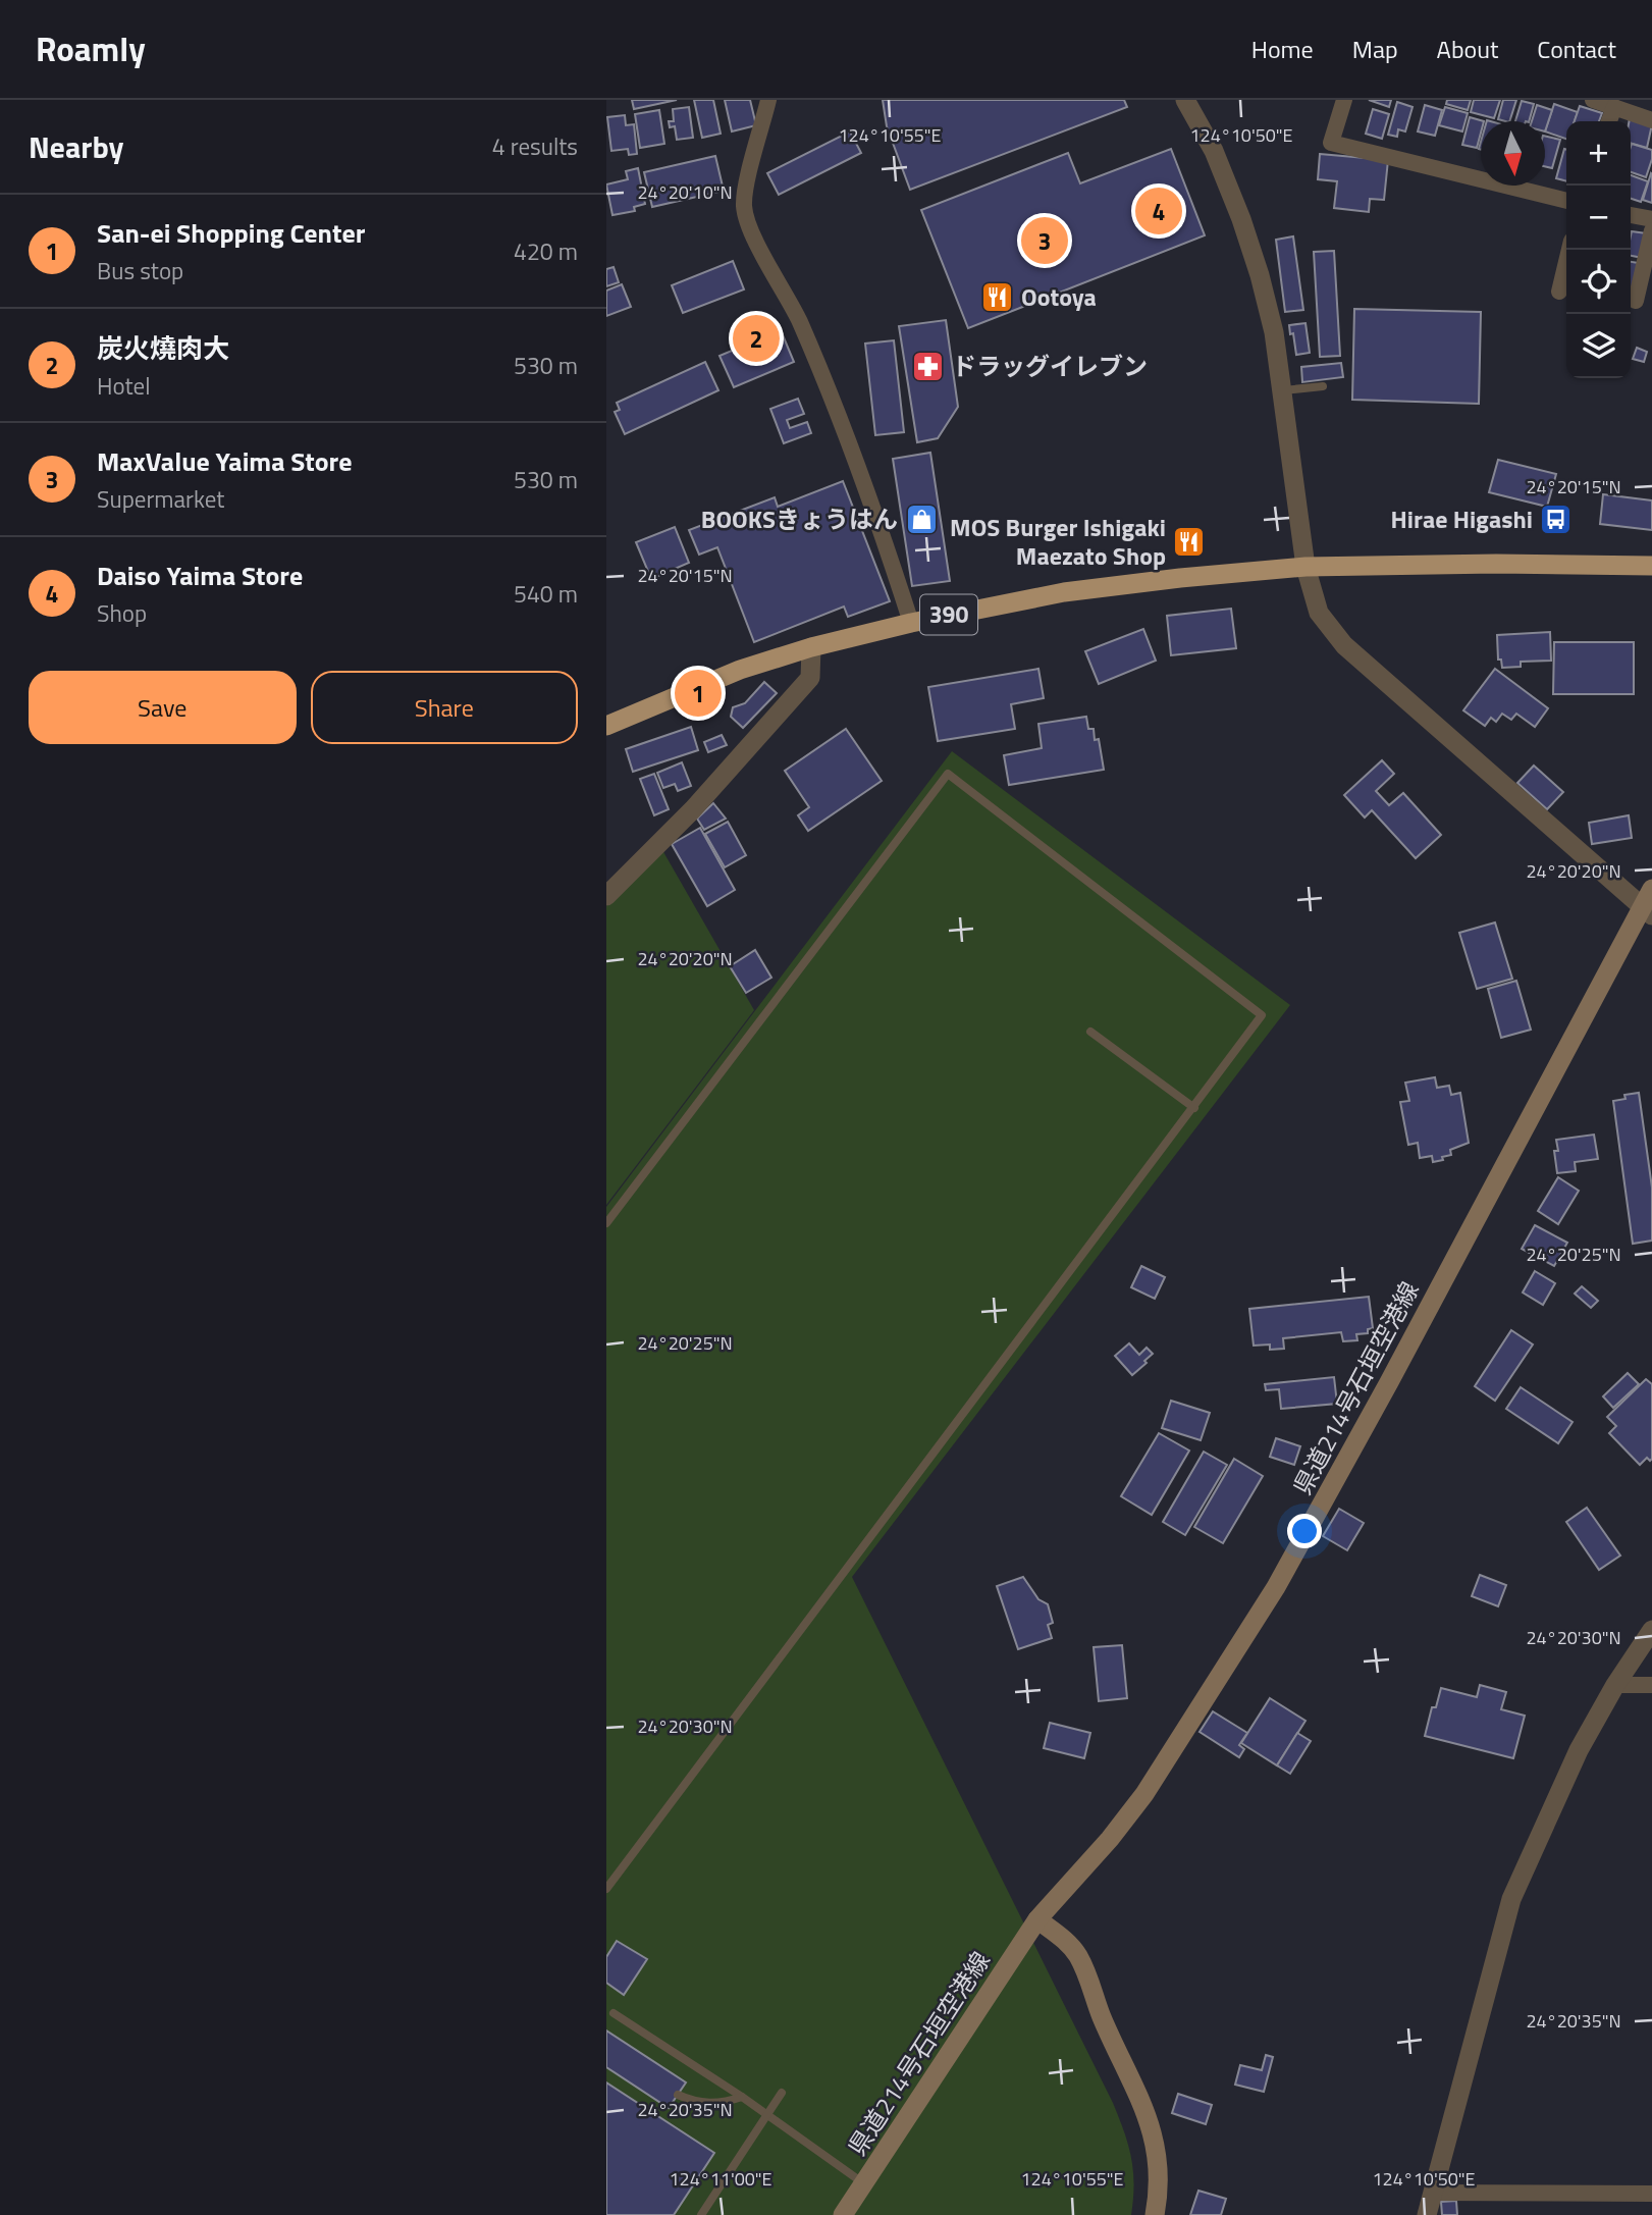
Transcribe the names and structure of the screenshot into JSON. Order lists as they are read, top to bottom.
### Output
{
  "streets": {
    "highway": ["390"],
    "main road": ["県道214号石垣空港線"]
  },
  "places": {
    "restaurant": ["Ootoya", "MOS Burger Ishigaki Maezato Shop"],
    "pharmacy": ["ドラッグイレブン"],
    "shop": ["BOOKSきょうはん"],
    "bus stop": ["Hirae Higashi"]
  },
  "north": "bottom",
  "page": {
    "header": "Roamly",
    "nav": [
      "Home",
      "Map",
      "About",
      "Contact"
    ],
    "heading": ["Nearby", "4 results"],
    "map_buttons": ["+", "−"],
    "pins": [
      "4",
      "3",
      "2",
      "1"
    ],
    "list": [
      {
        "mark": "1",
        "name": "San-ei Shopping Center",
        "note": "Bus stop",
        "value": "420 m"
      },
      {
        "mark": "2",
        "name": "炭火燒肉大",
        "note": "Hotel",
        "value": "530 m"
      },
      {
        "mark": "3",
        "name": "MaxValue Yaima Store",
        "note": "Supermarket",
        "value": "530 m"
      },
      {
        "mark": "4",
        "name": "Daiso Yaima Store",
        "note": "Shop",
        "value": "540 m"
      }
    ],
    "buttons": ["Save", "Share"]
  },
  "coordinates": [
    "124°10'55\"E",
    "124°10'50\"E",
    "24°20'10\"N",
    "24°20'15\"N",
    "24°20'20\"N",
    "24°20'25\"N",
    "24°20'30\"N",
    "24°20'35\"N",
    "124°11'00\"E"
  ]
}
